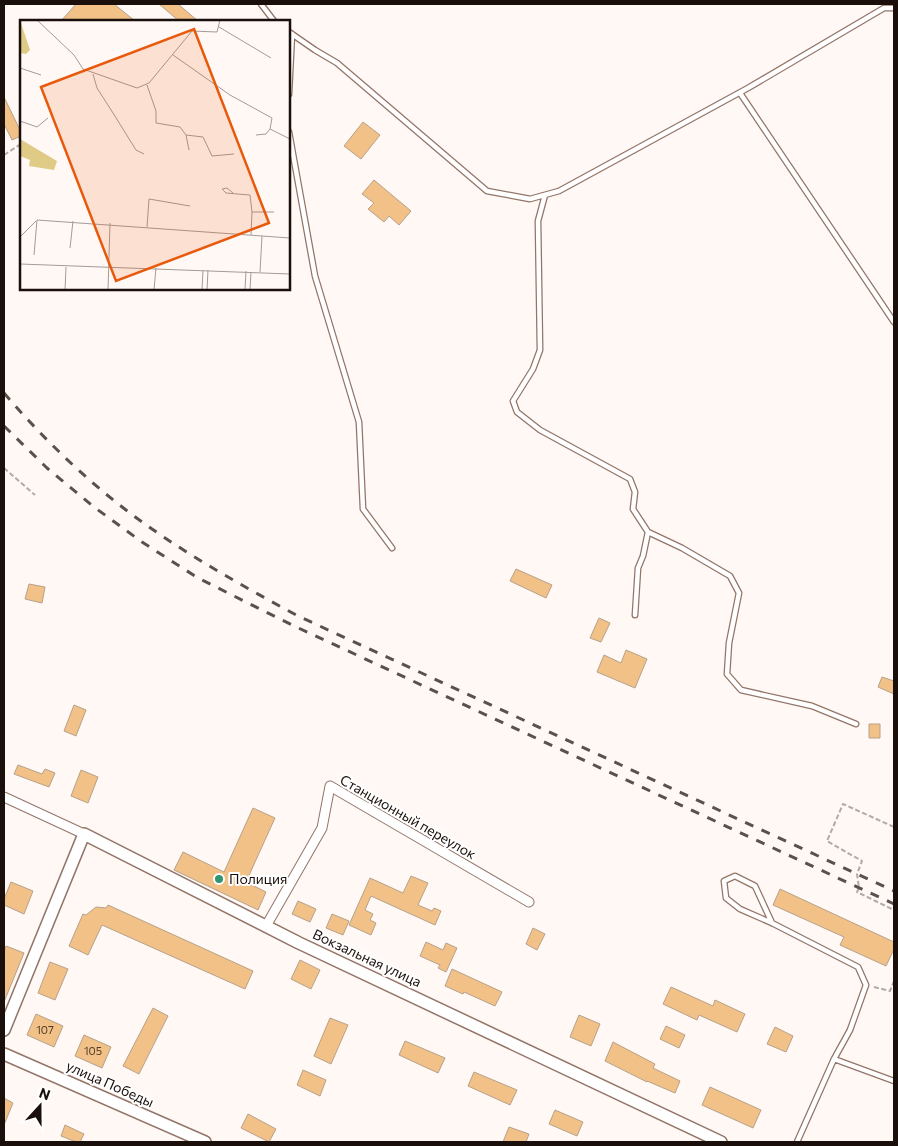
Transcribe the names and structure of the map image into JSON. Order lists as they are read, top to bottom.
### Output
{
  "streets": {
    "street": ["Станционный переулок", "Вокзальная улица", "улица Победы"]
  },
  "crossings": [
    ["Станционный переулок", "Вокзальная улица"]
  ],
  "places": ["Полиция"],
  "house_numbers": ["107", "105"],
  "north": "top"
}
